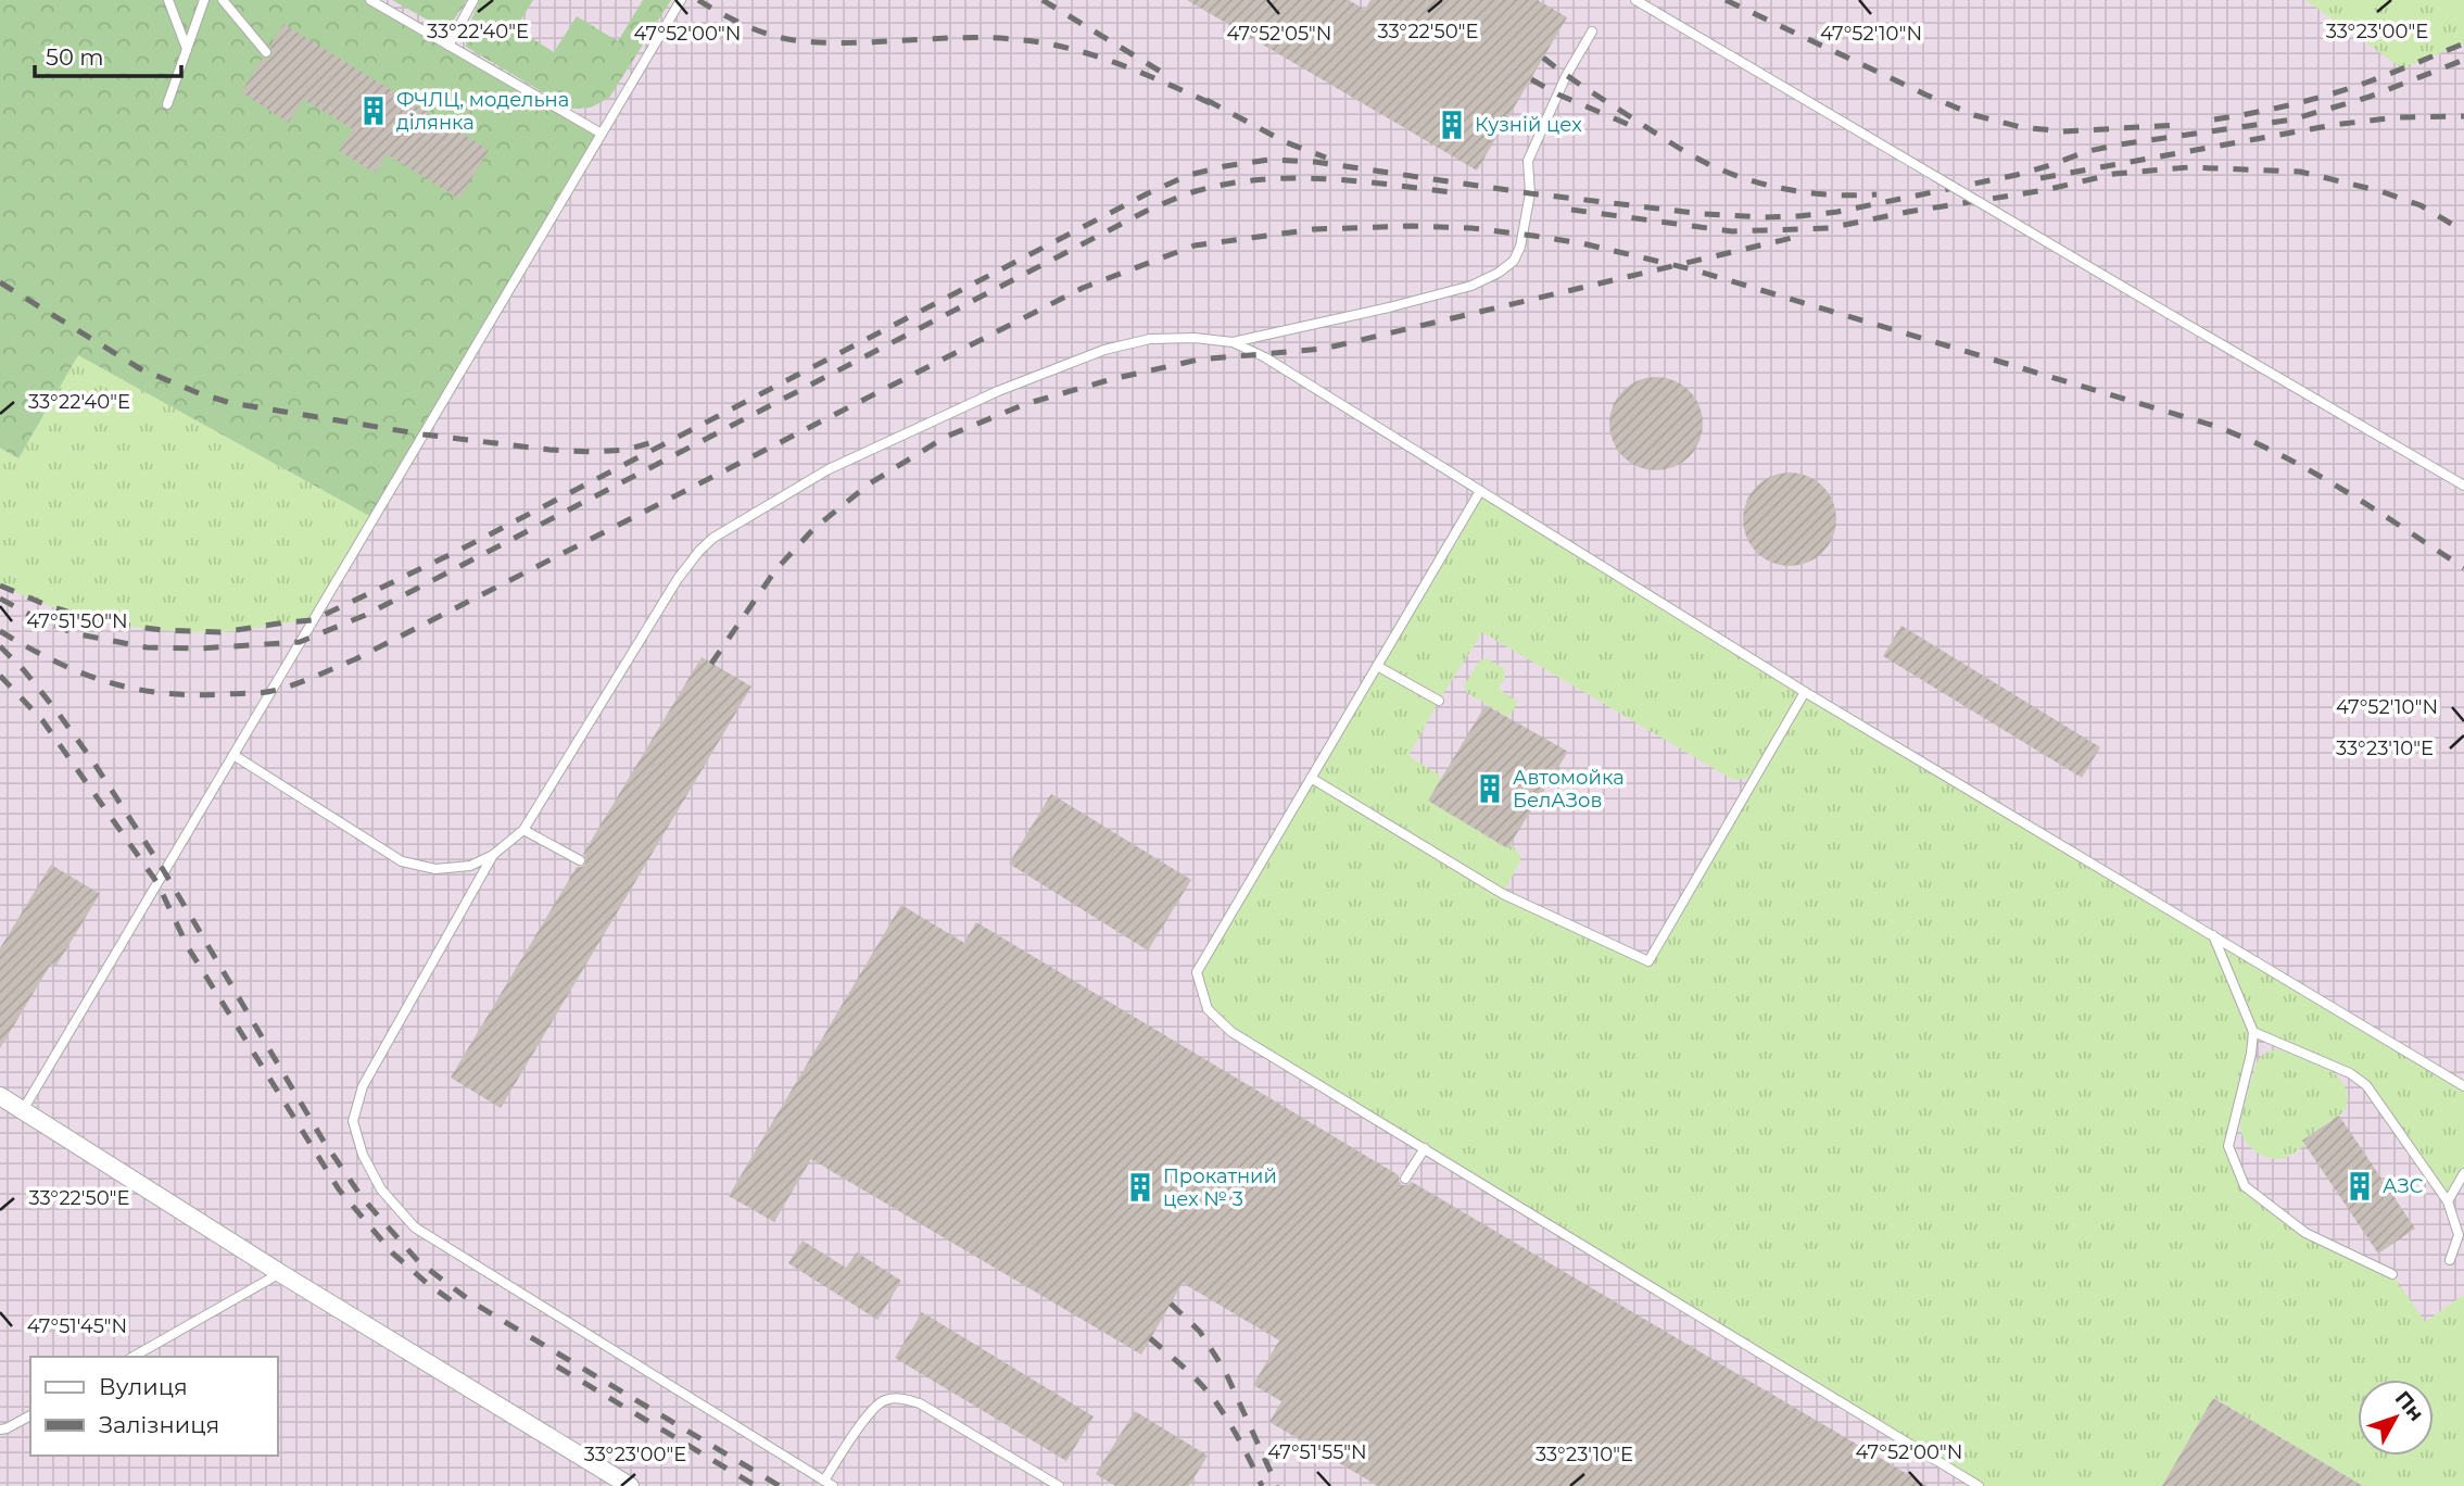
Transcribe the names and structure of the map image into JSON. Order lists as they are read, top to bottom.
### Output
{
  "places": {
    "building": [
      "ФЧЛЦ, модельна ділянка",
      "Кузній цех",
      "Автомойка БелАЗов",
      "АЗС",
      "Прокатний цех № 3"
    ]
  },
  "legend": ["Вулиця", "Залізниця"],
  "scale_bar": "50 m",
  "north": "top right",
  "coordinates": [
    "33°22'40\"E",
    "33°22'50\"E",
    "33°23'00\"E",
    "47°52'00\"N",
    "47°52'05\"N",
    "47°52'10\"N",
    "47°51'50\"N",
    "33°23'10\"E",
    "47°51'45\"N",
    "47°51'55\"N"
  ]
}
